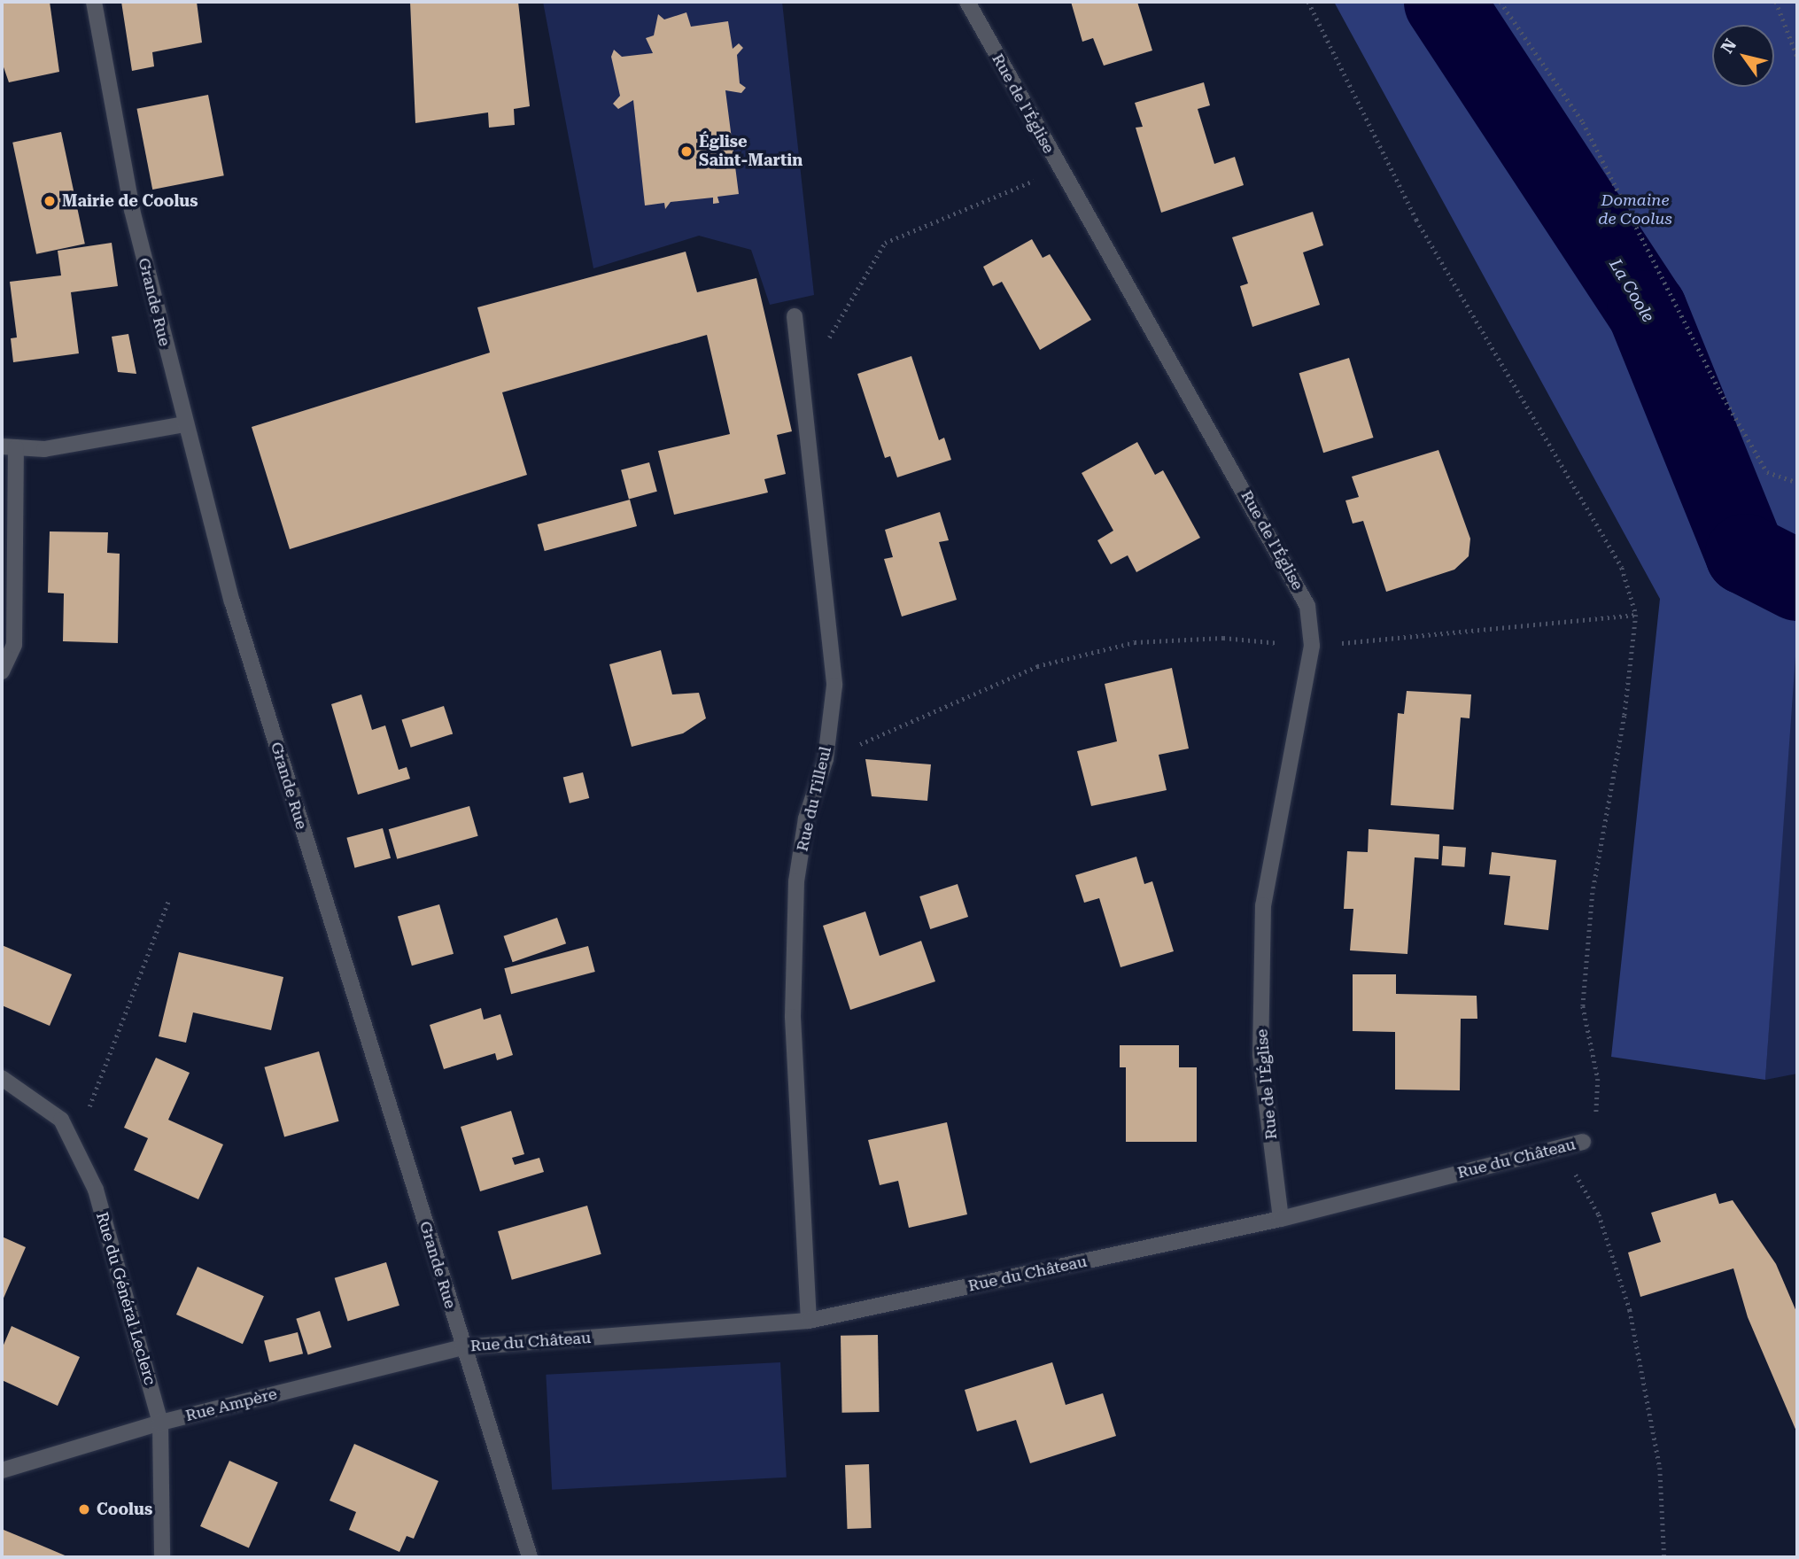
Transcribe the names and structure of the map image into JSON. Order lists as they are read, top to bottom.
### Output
{
  "streets": {
    "street": [
      "Rue de l'Église",
      "Grande Rue",
      "Rue du Tilleul",
      "Rue du Château",
      "Rue du Général Leclerc",
      "Rue Ampère"
    ]
  },
  "crossings": [
    ["Rue de l'Église", "Rue du Château"],
    ["Grande Rue", "Rue du Château"],
    ["Grande Rue", "Rue Ampère"],
    ["Rue du Tilleul", "Rue du Château"],
    ["Rue du Château", "Rue Ampère"],
    ["Rue du Général Leclerc", "Rue Ampère"]
  ],
  "water": ["La Coole"],
  "parks": ["Domaine de Coolus"],
  "places": ["Église Saint-Martin", "Mairie de Coolus", "Coolus"],
  "north": "top left"
}
